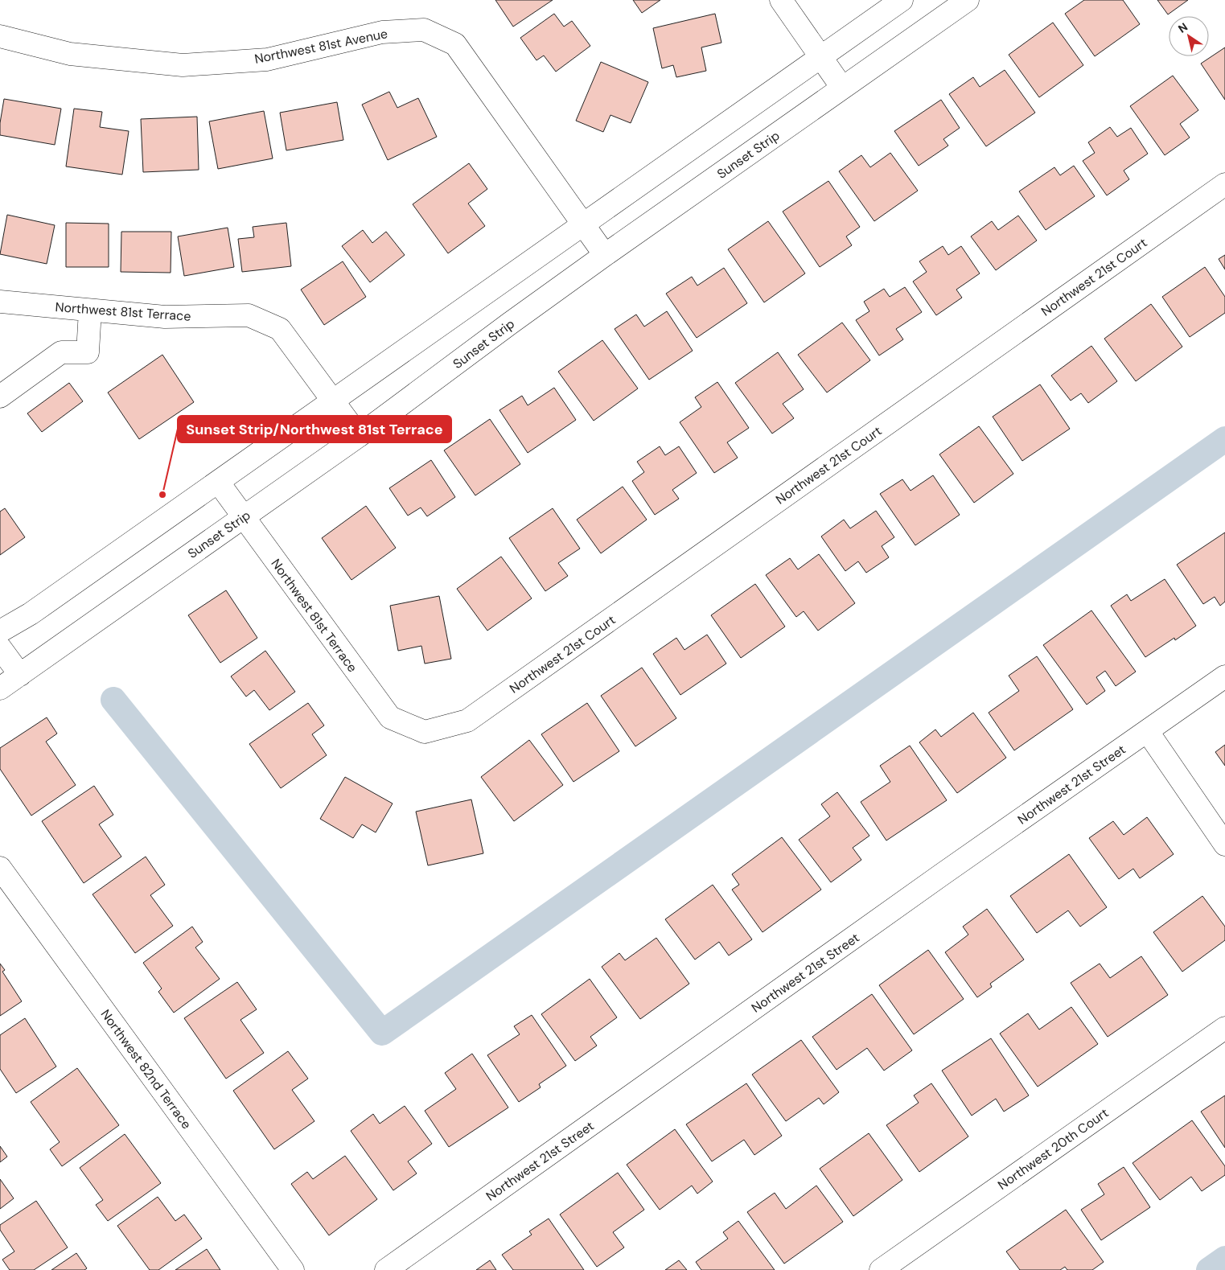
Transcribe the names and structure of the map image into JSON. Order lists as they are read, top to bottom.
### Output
{
  "streets": {
    "street": [
      "Northwest 81st Avenue",
      "Sunset Strip",
      "Northwest 21st Court",
      "Northwest 81st Terrace",
      "Northwest 21st Street",
      "Northwest 82nd Terrace",
      "Northwest 20th Court"
    ]
  },
  "crossings": [
    ["Northwest 81st Avenue", "Sunset Strip"],
    ["Sunset Strip", "Northwest 81st Terrace"],
    ["Northwest 21st Court", "Northwest 81st Terrace"]
  ],
  "places": ["Sunset Strip/Northwest 81st Terrace"],
  "north": "top left"
}
